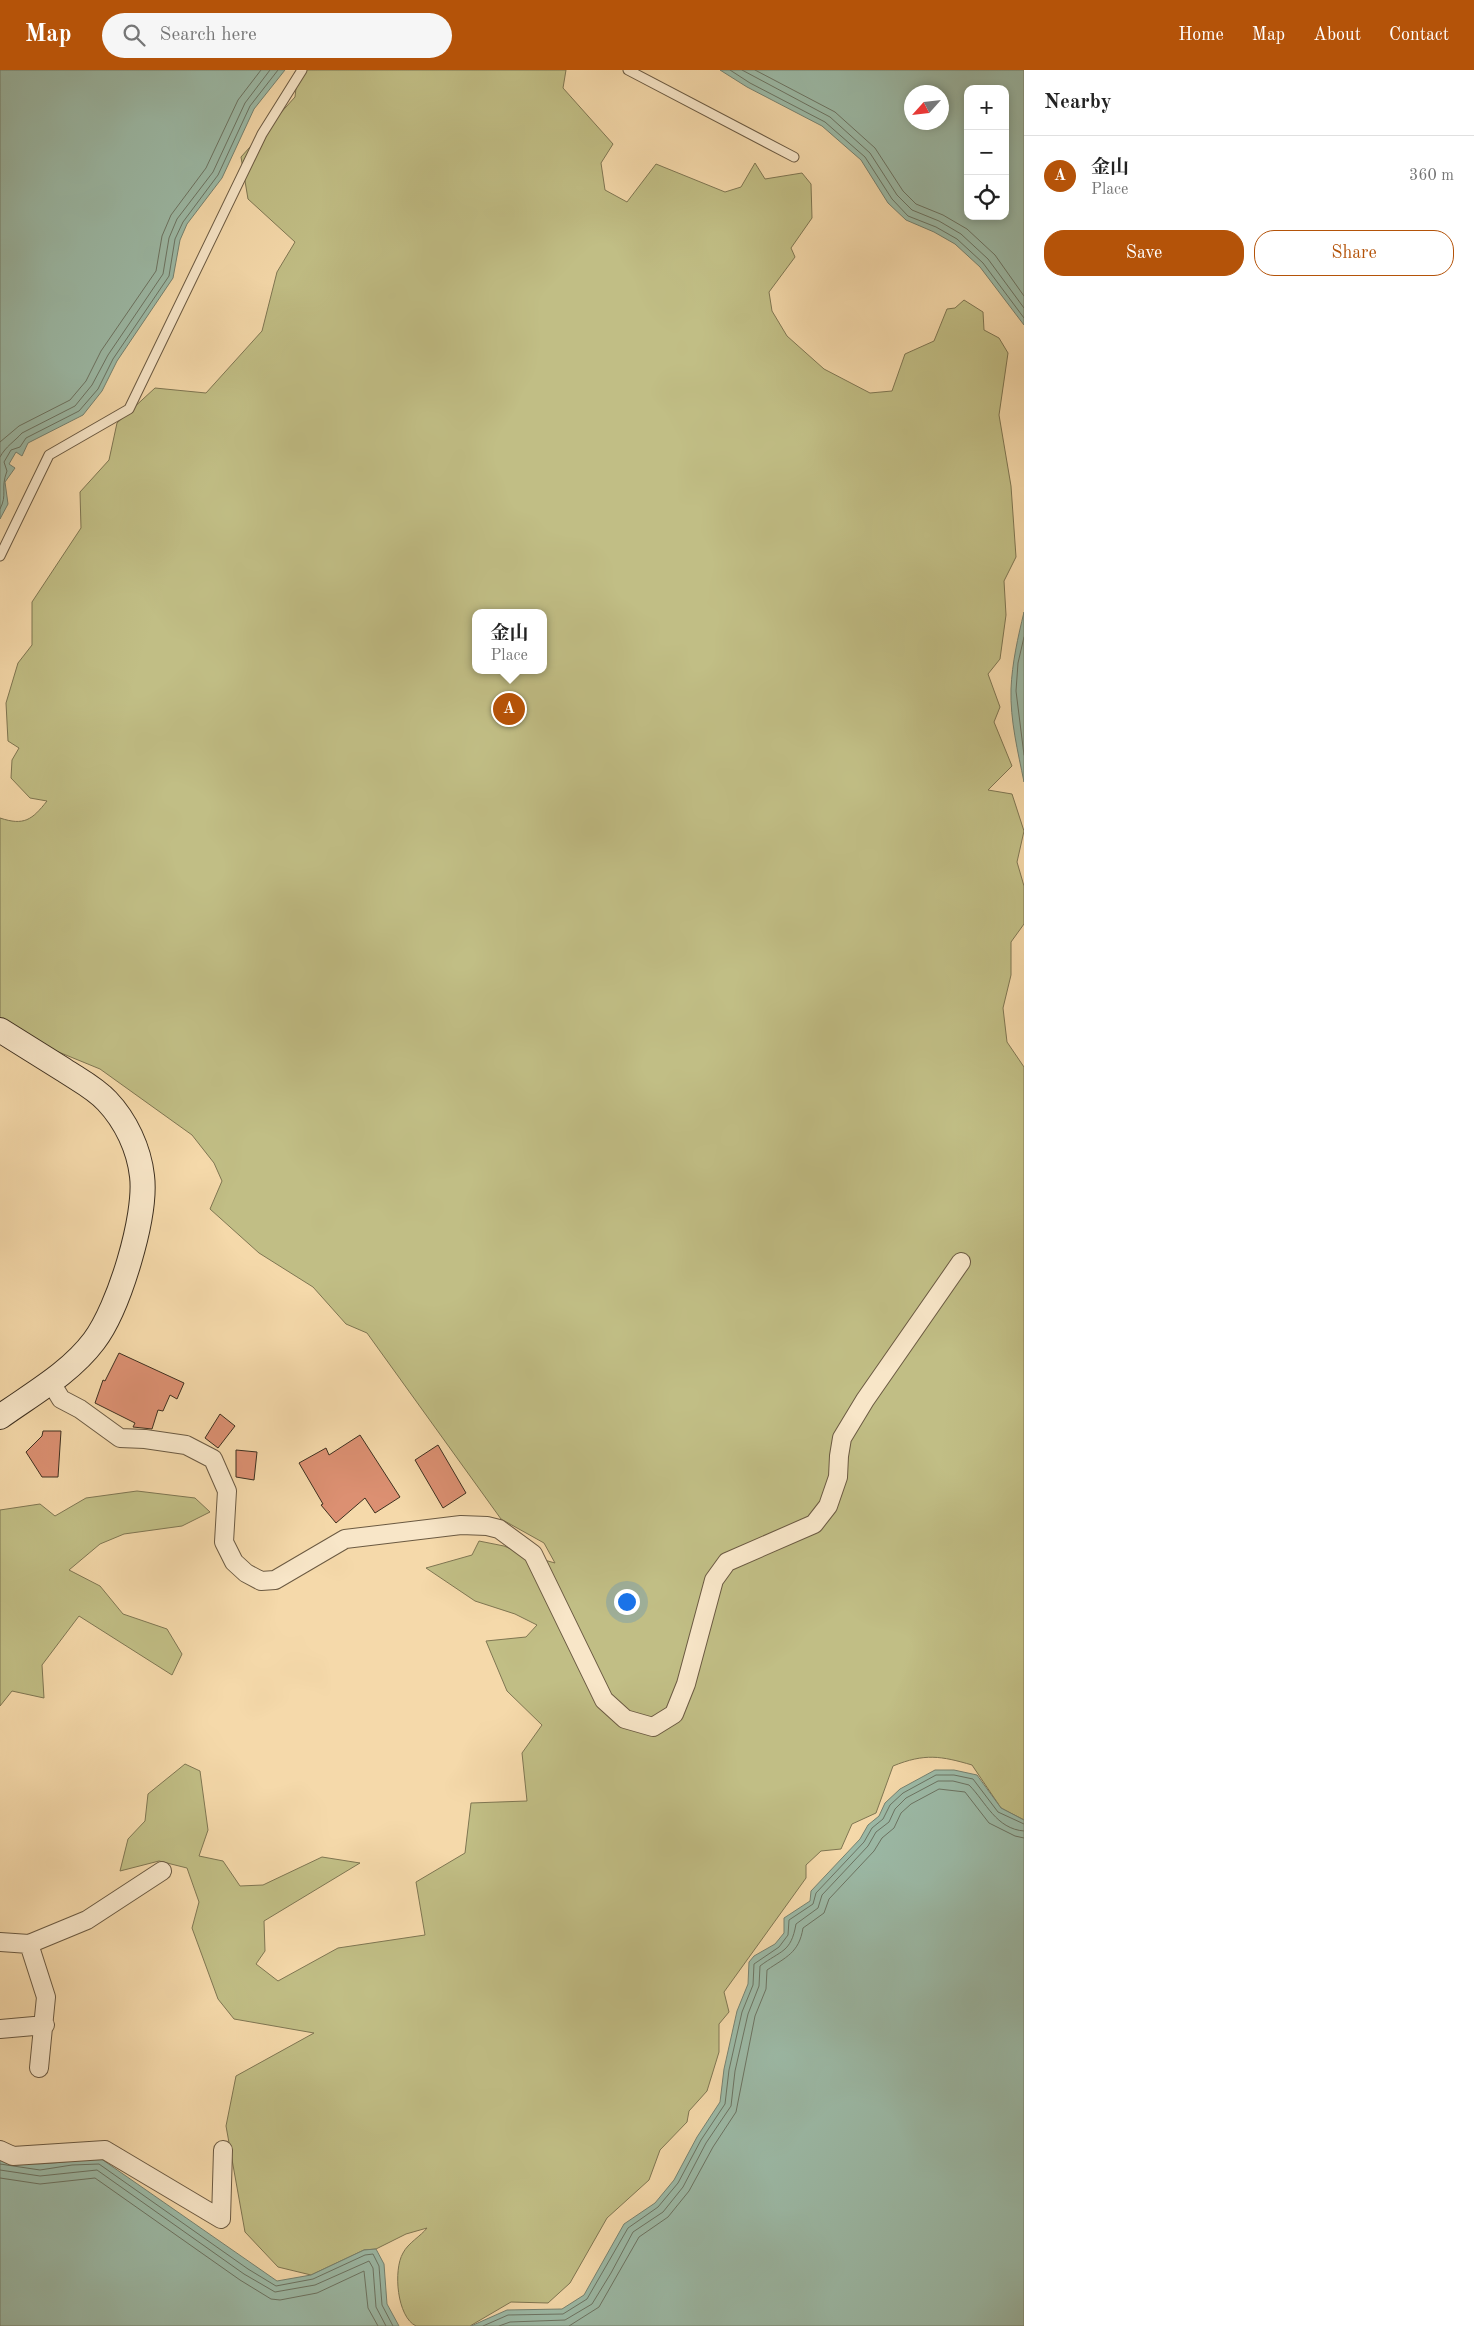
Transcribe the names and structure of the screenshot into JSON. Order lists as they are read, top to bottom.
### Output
{
  "north": "bottom left",
  "page": {
    "header": "Map",
    "search": "Search here",
    "nav": [
      "Home",
      "Map",
      "About",
      "Contact"
    ],
    "heading": "Nearby",
    "map_buttons": ["+", "−"],
    "list": [
      {
        "mark": "A",
        "name": "金山",
        "note": "Place",
        "value": "360 m"
      }
    ],
    "buttons": ["Save", "Share"],
    "popup": ["金山", "Place"],
    "pins": "A"
  }
}
